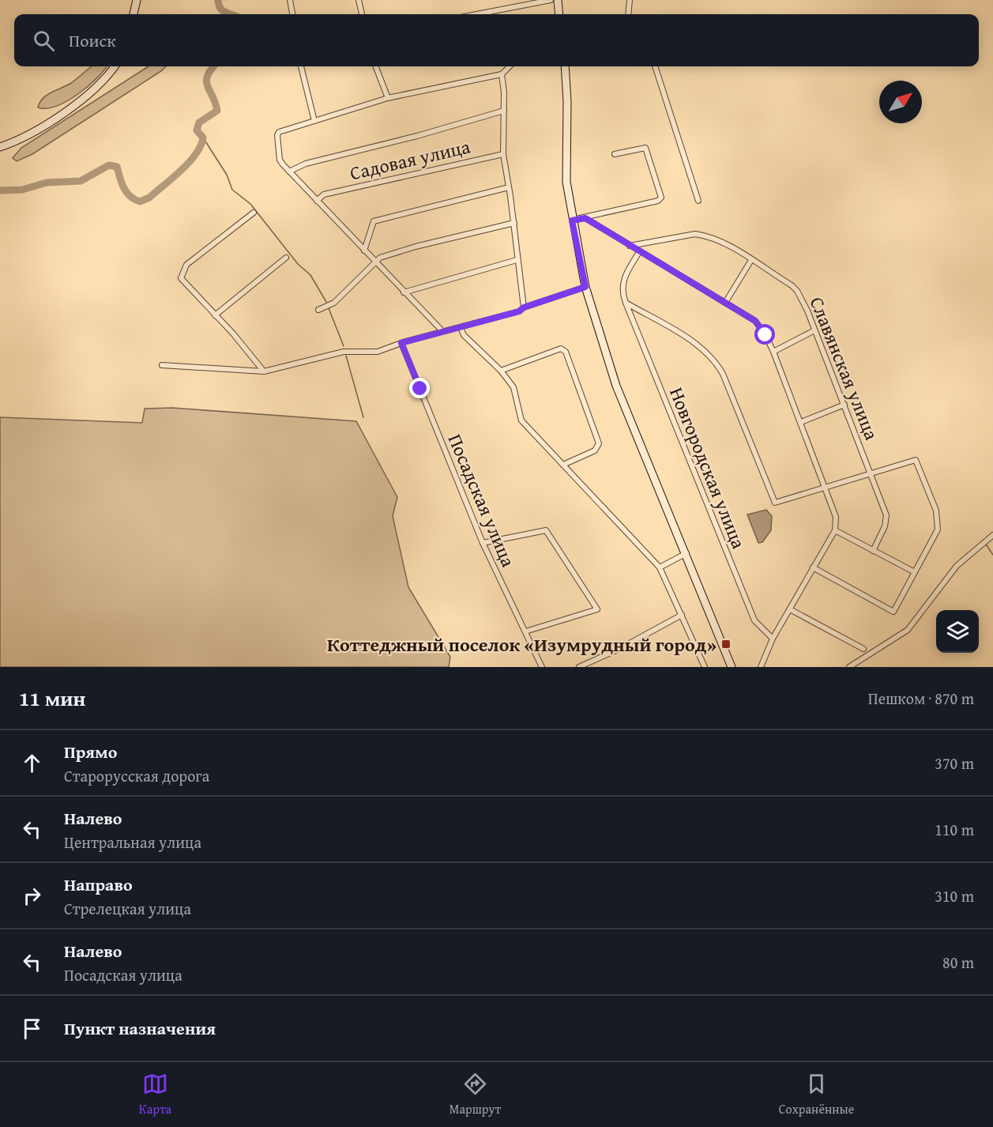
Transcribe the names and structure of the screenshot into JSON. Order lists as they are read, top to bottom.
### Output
{
  "streets": {
    "street": [
      "Садовая улица",
      "Славянская улица",
      "Новгородская улица",
      "Посадская улица"
    ]
  },
  "places": {
    "transit": ["Коттеджный поселок «Изумрудный город»"]
  },
  "north": "top right",
  "page": {
    "search": "Поиск",
    "heading": ["11 мин", "Пешком · 870 m"],
    "list": [
      ["Прямо", "Старорусская дорога", "370 m"],
      ["Налево", "Центральная улица", "110 m"],
      ["Направо", "Стрелецкая улица", "310 m"],
      ["Налево", "Посадская улица", "80 m"],
      "Пункт назначения"
    ],
    "nav": ["Карта", "Маршрут", "Сохранённые"]
  }
}
